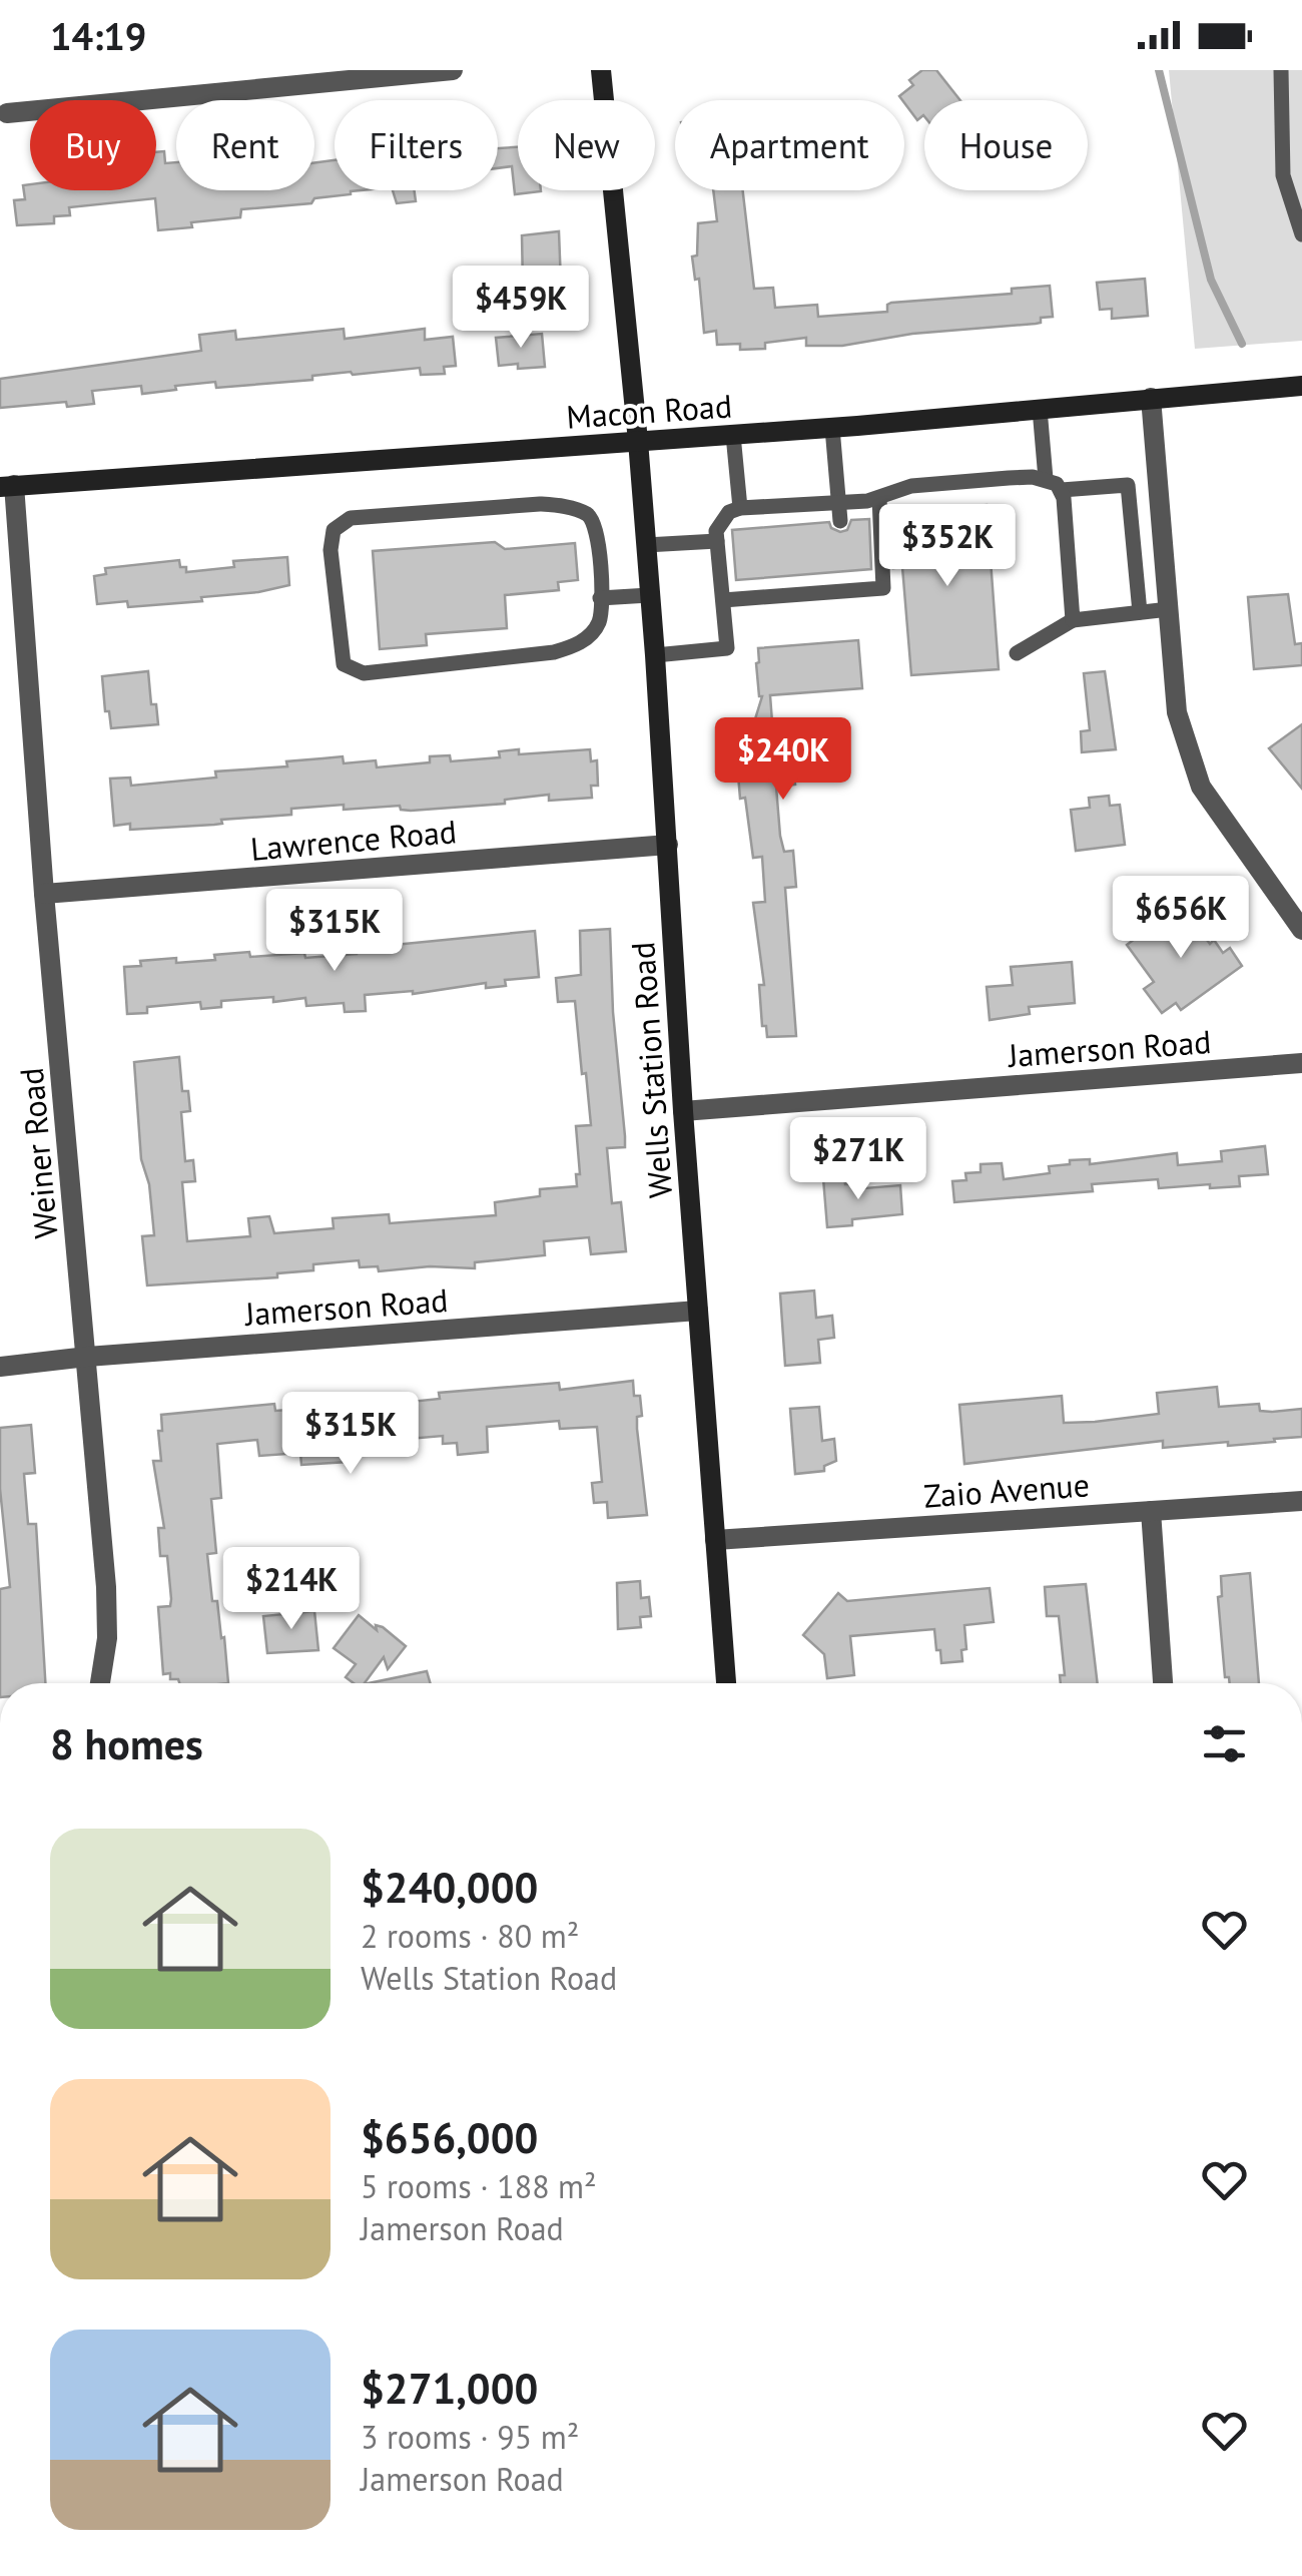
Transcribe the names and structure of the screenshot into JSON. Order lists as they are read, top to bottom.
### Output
{
  "streets": {
    "street": [
      "Macon Road",
      "Lawrence Road",
      "Jamerson Road",
      "Wells Station Road",
      "Weiner Road",
      "Zaio Avenue"
    ]
  },
  "crossings": [
    ["Macon Road", "Wells Station Road"],
    ["Macon Road", "Weiner Road"],
    ["Lawrence Road", "Wells Station Road"],
    ["Lawrence Road", "Weiner Road"],
    ["Jamerson Road", "Wells Station Road"],
    ["Jamerson Road", "Weiner Road"],
    ["Wells Station Road", "Zaio Avenue"]
  ],
  "page": {
    "status": "14:19",
    "chip": [
      "Buy",
      "Rent",
      "Filters",
      "New",
      "Apartment",
      "House"
    ],
    "price": [
      "$459K",
      "$352K",
      "$240K",
      "$656K",
      "$315K",
      "$271K",
      "$315K",
      "$214K"
    ],
    "heading": "8 homes",
    "list": [
      {
        "name": "$240,000",
        "note": "2 rooms · 80 m² · Wells Station Road"
      },
      {
        "name": "$656,000",
        "note": "5 rooms · 188 m² · Jamerson Road"
      },
      {
        "name": "$271,000",
        "note": "3 rooms · 95 m² · Jamerson Road"
      }
    ]
  }
}
